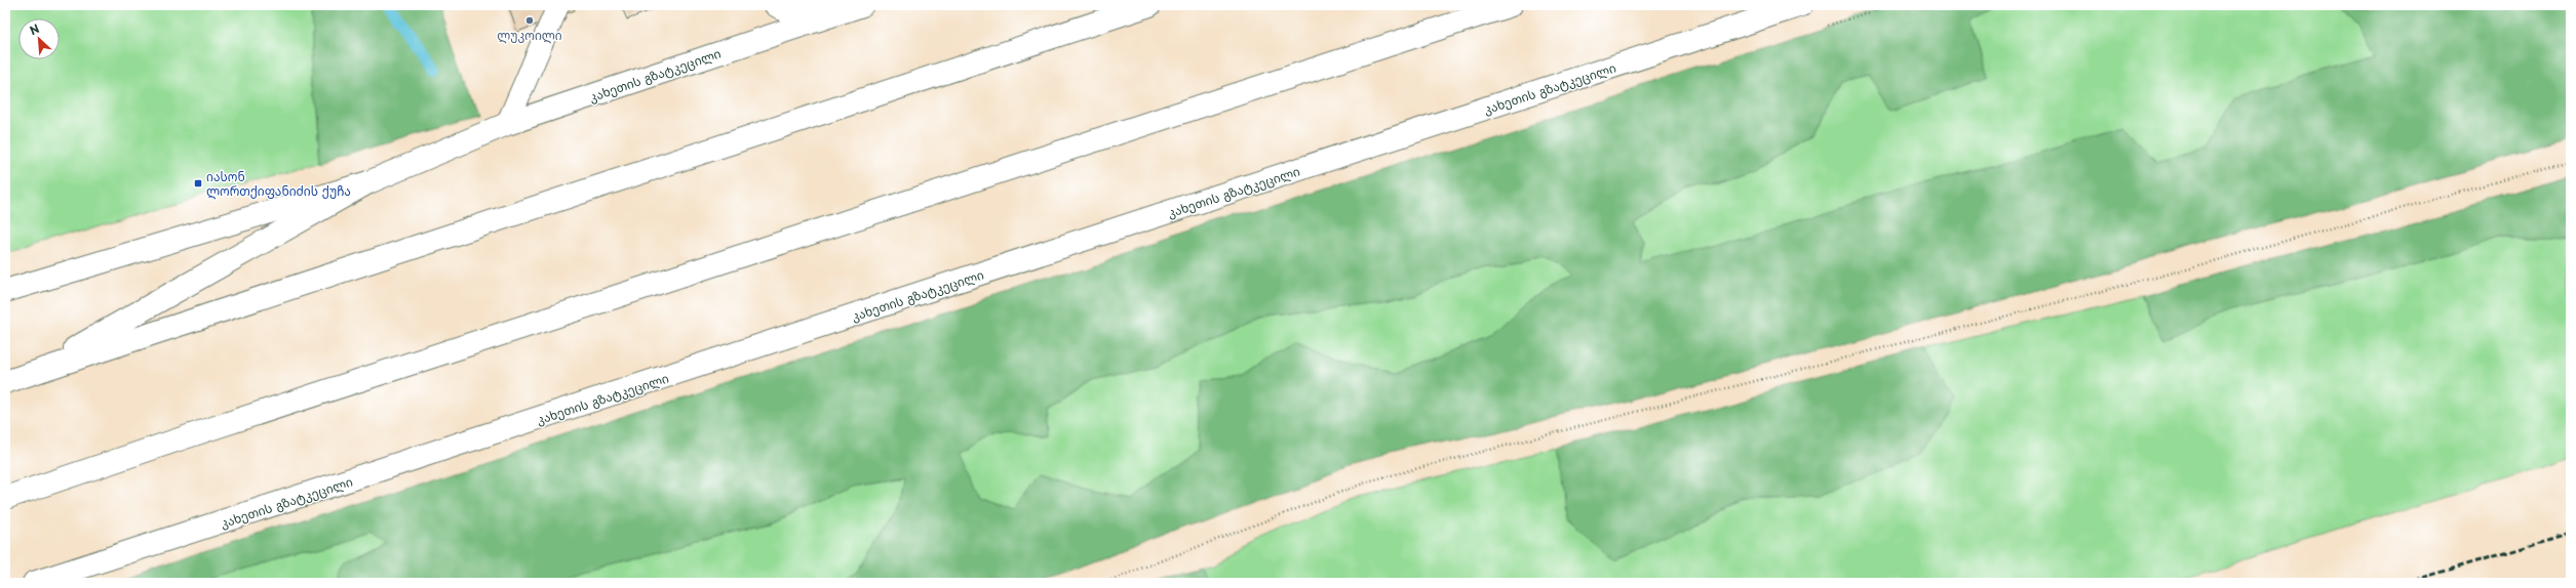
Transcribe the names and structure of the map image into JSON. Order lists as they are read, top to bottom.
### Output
{
  "streets": {
    "main road": ["კახეთის გზატკეცილი"]
  },
  "places": {
    "other": ["ლუკოილი"],
    "transit": ["იასონ ლორთქიფანიძის ქუჩა"]
  },
  "north": "top left"
}
